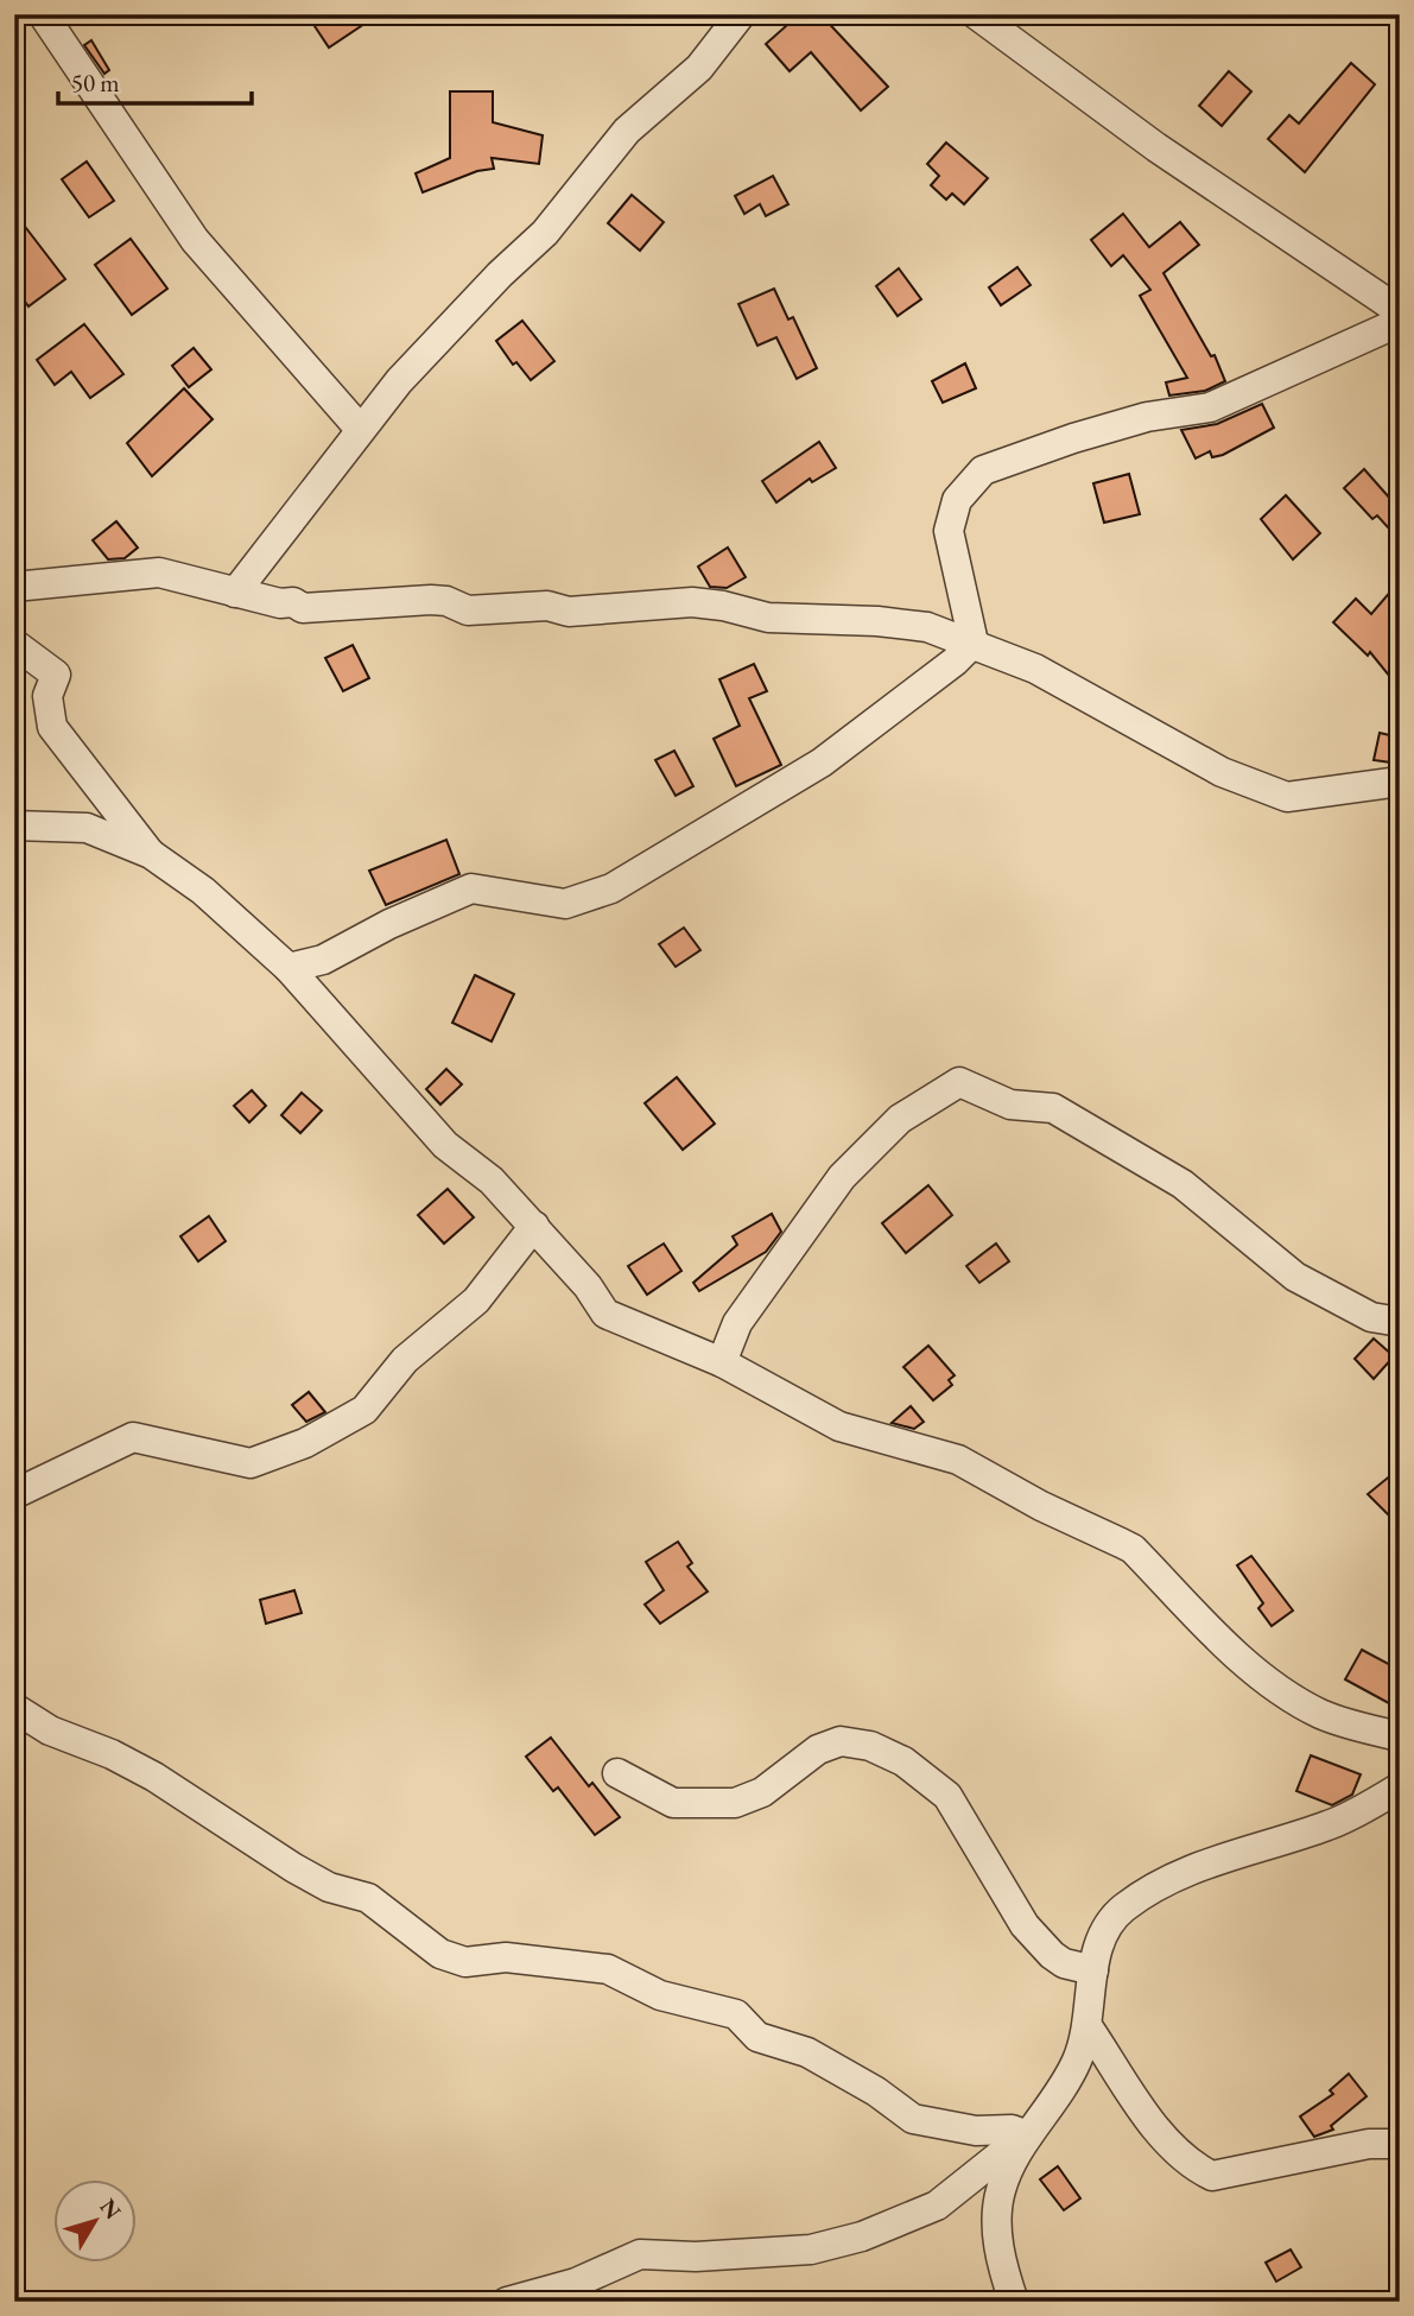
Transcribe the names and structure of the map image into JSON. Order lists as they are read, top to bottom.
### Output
{
  "scale_bar": "50 m",
  "north": "top right"
}
